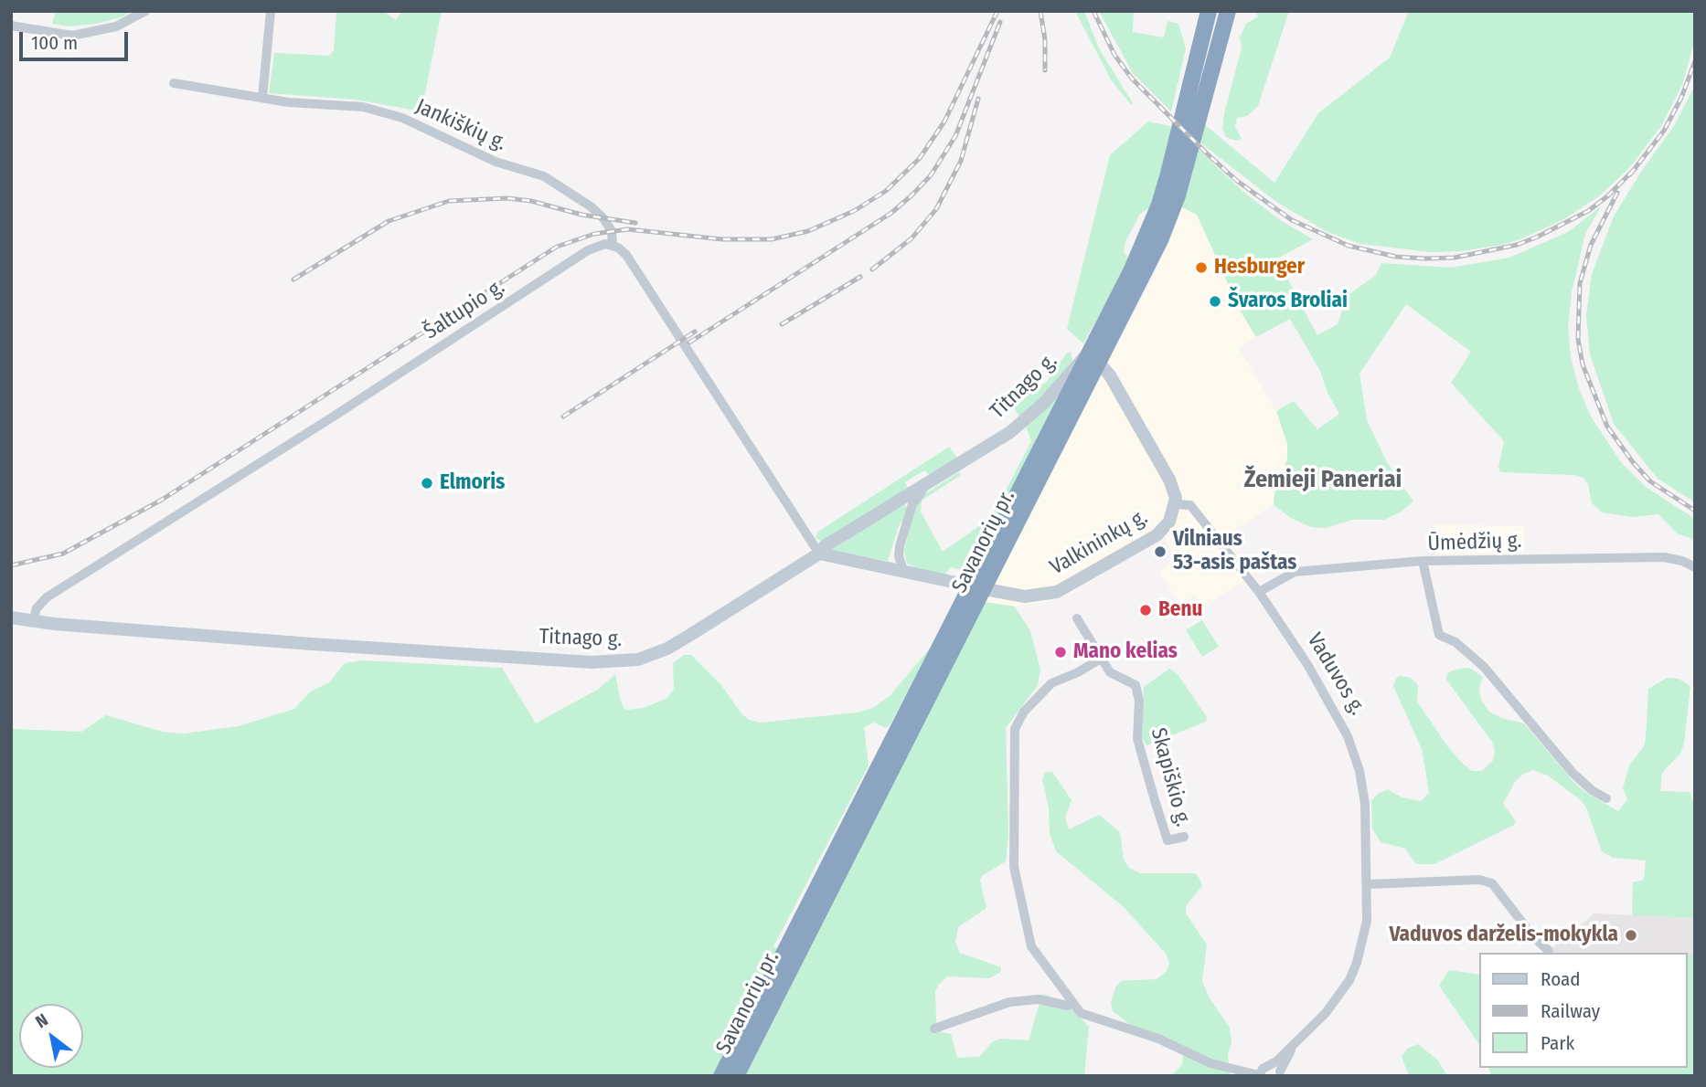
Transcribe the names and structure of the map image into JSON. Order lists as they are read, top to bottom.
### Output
{
  "streets": {
    "highway": ["Savanorių pr."],
    "street": [
      "Jankiškių g.",
      "Šaltupio g.",
      "Titnago g.",
      "Valkininkų g.",
      "Ūmėdžių g.",
      "Vaduvos g.",
      "Skapiškio g."
    ]
  },
  "crossings": [
    ["Jankiškių g.", "Šaltupio g."],
    ["Šaltupio g.", "Titnago g."],
    ["Titnago g.", "Savanorių pr."],
    ["Valkininkų g.", "Vaduvos g."],
    ["Ūmėdžių g.", "Vaduvos g."],
    ["Vaduvos g.", "Skapiškio g."]
  ],
  "districts": ["Žemieji Paneriai"],
  "places": [
    "Hesburger",
    "Švaros Broliai",
    "Elmoris",
    "Vilniaus 53-asis paštas",
    "Benu",
    "Mano kelias",
    "Vaduvos darželis-mokykla"
  ],
  "legend": ["Road", "Railway", "Park"],
  "scale_bar": "100 m",
  "north": "top left"
}
